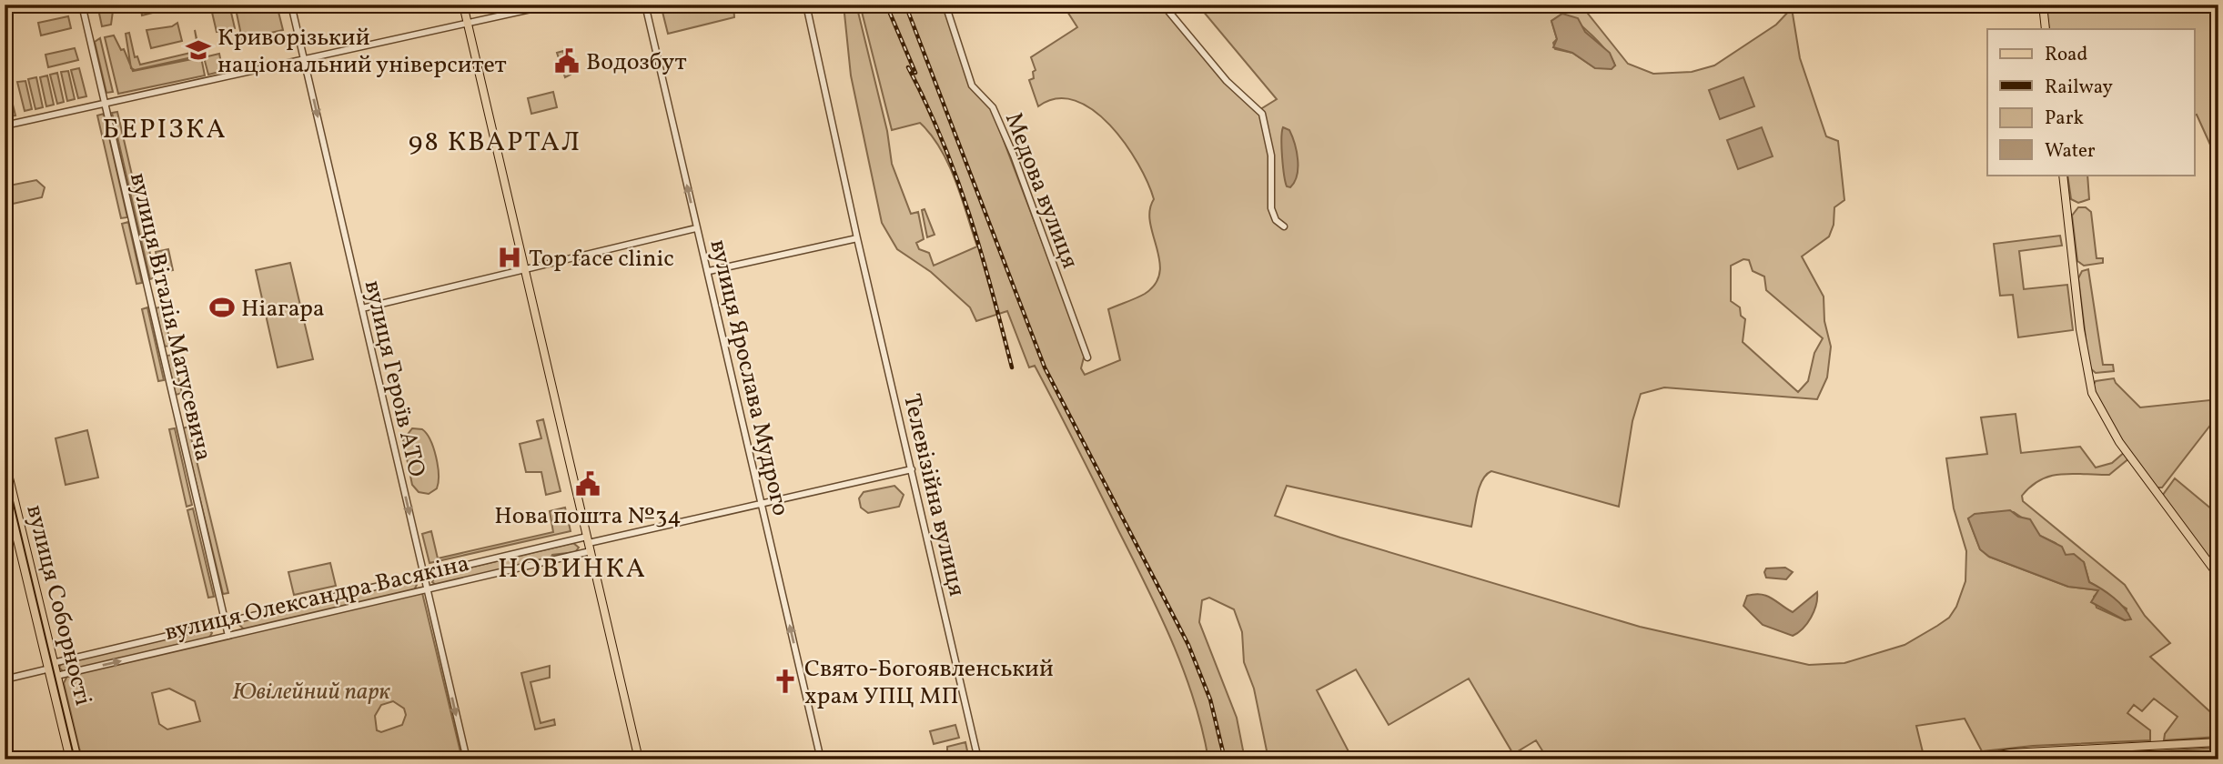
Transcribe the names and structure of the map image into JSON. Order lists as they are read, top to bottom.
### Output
{
  "streets": {
    "main road": ["вулиця Соборності"],
    "street": [
      "Медова вулиця",
      "вулиця Віталія Матусевича",
      "вулиця Ярослава Мудрого",
      "вулиця Героїв АТО",
      "Телевізійна вулиця",
      "вулиця Олександра Васякіна"
    ]
  },
  "crossings": [
    ["вулиця Віталія Матусевича", "вулиця Олександра Васякіна"],
    ["вулиця Ярослава Мудрого", "вулиця Олександра Васякіна"],
    ["вулиця Героїв АТО", "вулиця Олександра Васякіна"],
    ["Телевізійна вулиця", "вулиця Олександра Васякіна"],
    ["вулиця Олександра Васякіна", "вулиця Соборності"]
  ],
  "one_way": ["вулиця Ярослава Мудрого", "вулиця Героїв АТО"],
  "districts": ["БЕРІЗКА", "98 КВАРТАЛ", "НОВИНКА"],
  "parks": ["Ювілейний парк"],
  "places": {
    "school or university": ["Криворізький національний університет"],
    "public building": ["Водозбут", "Нова пошта №34"],
    "hospital": ["Top face clinic"],
    "sports": ["Ніагара"],
    "church": ["Свято-Богоявленський храм УПЦ МП"]
  },
  "legend": [
    "Road",
    "Railway",
    "Park",
    "Water"
  ]
}
